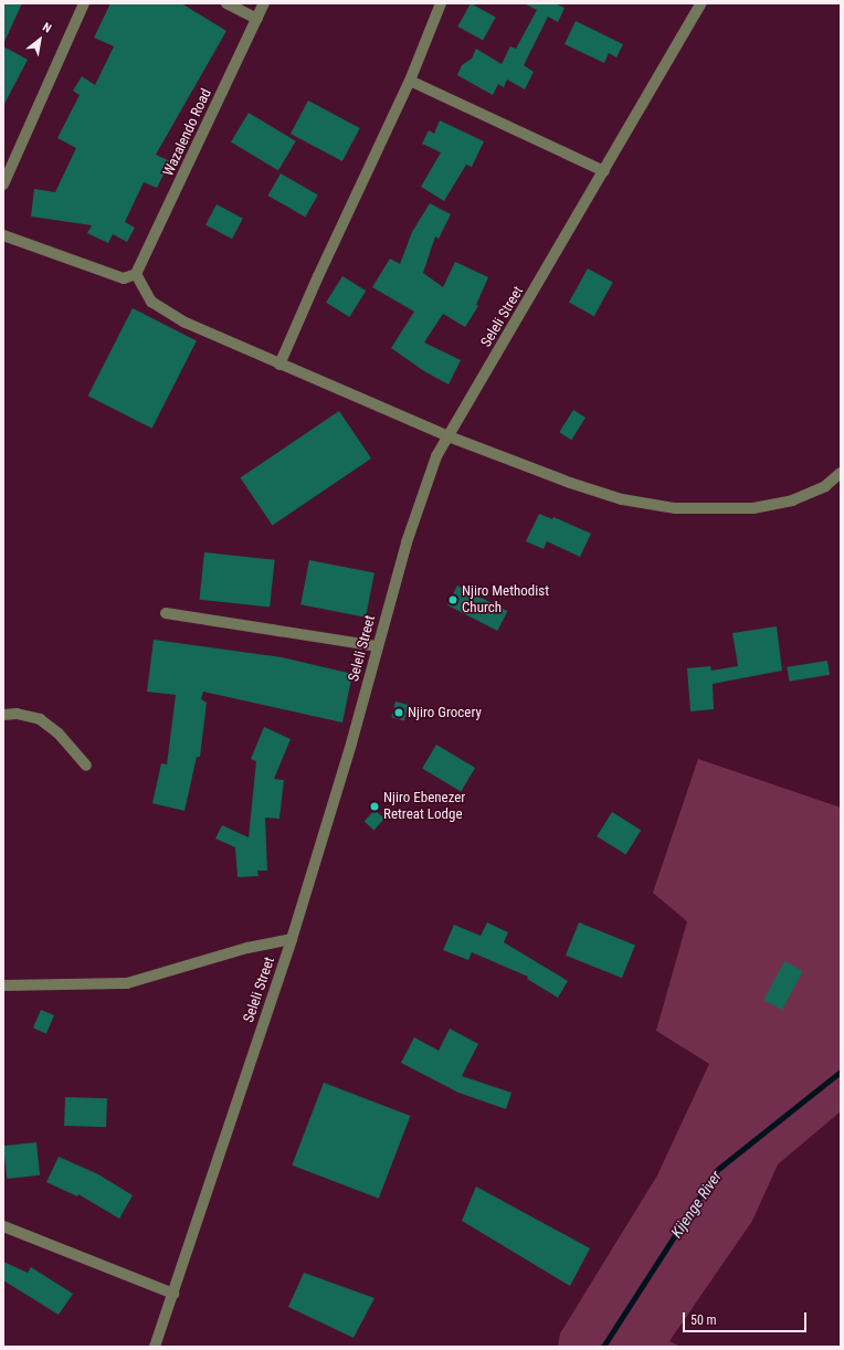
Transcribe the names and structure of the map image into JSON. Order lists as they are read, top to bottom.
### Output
{
  "streets": {
    "street": ["Wazalendo Road", "Seleli Street"]
  },
  "water": ["Kijenge River"],
  "places": ["Njiro Methodist Church", "Njiro Grocery", "Njiro Ebenezer Retreat Lodge"],
  "scale_bar": "50 m",
  "north": "top right"
}
